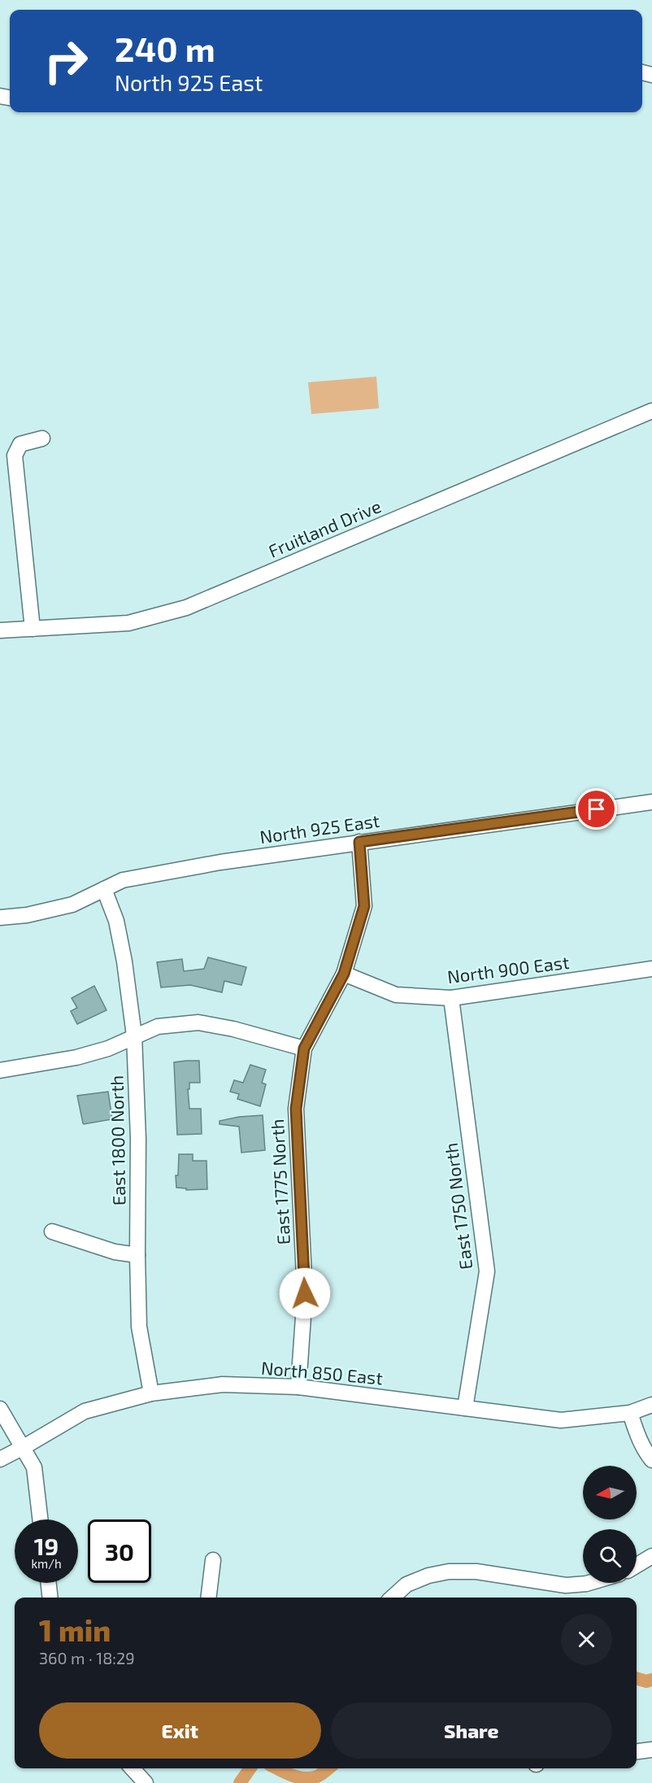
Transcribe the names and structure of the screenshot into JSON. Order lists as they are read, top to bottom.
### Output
{
  "streets": {
    "street": [
      "Fruitland Drive",
      "North 925 East",
      "North 900 East",
      "East 1800 North",
      "East 1775 North",
      "East 1750 North",
      "North 850 East"
    ]
  },
  "crossings": [
    ["North 925 East", "East 1800 North"],
    ["North 925 East", "East 1775 North"],
    ["North 900 East", "East 1775 North"],
    ["North 900 East", "East 1750 North"],
    ["East 1800 North", "North 850 East"],
    ["East 1775 North", "North 850 East"],
    ["East 1750 North", "North 850 East"]
  ],
  "north": "left",
  "page": {
    "turn": ["240 m", "North 925 East"],
    "speed": "19 km/h",
    "limit": "30",
    "heading": ["1 min", "360 m · 18:29"],
    "buttons": ["Exit", "Share"]
  }
}
